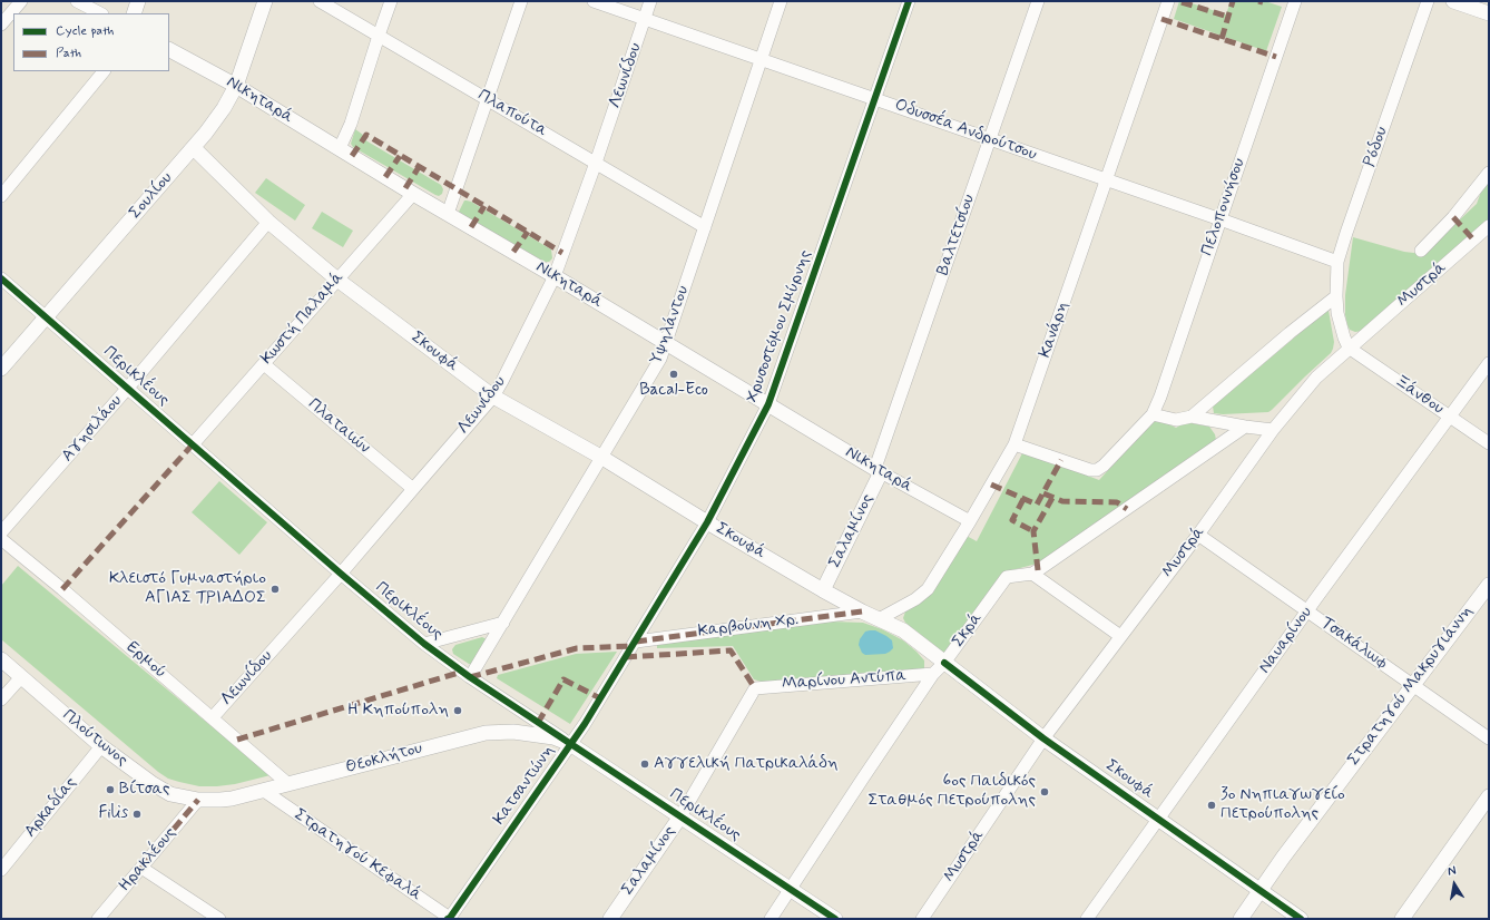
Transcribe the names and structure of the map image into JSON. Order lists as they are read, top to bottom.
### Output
{
  "streets": {
    "street": [
      "Λεωνίδου",
      "Νικηταρά",
      "Πλαπούτα",
      "Οδυσσέα Ανδρούτσου",
      "Ρόδου",
      "Σουλίου",
      "Πελοποννήσου",
      "Βαλτετσίου",
      "Μυστρά",
      "Κωστή Παλαμά",
      "Υψηλάντου",
      "Χρυσοστόμου Σμύρνης",
      "Κανάρη",
      "Σκουφά",
      "Περικλέους",
      "Ξάνθου",
      "Πλαταιών",
      "Αγησιλάου",
      "Σαλαμίνος",
      "Καρβούνη Χρ.",
      "Σκρά",
      "Ναυαρίνου",
      "Τσακάλωφ",
      "Ερμού",
      "Μαρίνου Αντύπα",
      "Στρατηγού Μακρυγιάννη",
      "Πλούτωνος",
      "Θεοκλήτου",
      "Κατσαντώνη",
      "Αρκαδίας",
      "Στρατηγού Κεφαλά",
      "Ηρακλέους"
    ]
  },
  "crossings": [
    ["Λεωνίδου", "Νικηταρά"],
    ["Λεωνίδου", "Πλαπούτα"],
    ["Λεωνίδου", "Οδυσσέα Ανδρούτσου"],
    ["Λεωνίδου", "Σκουφά"],
    ["Λεωνίδου", "Περικλέους"],
    ["Λεωνίδου", "Πλαταιών"],
    ["Λεωνίδου", "Ερμού"],
    ["Νικηταρά", "Σουλίου"],
    ["Νικηταρά", "Βαλτετσίου"],
    ["Νικηταρά", "Κωστή Παλαμά"],
    ["Νικηταρά", "Υψηλάντου"],
    ["Νικηταρά", "Χρυσοστόμου Σμύρνης"],
    ["Νικηταρά", "Κανάρη"],
    ["Νικηταρά", "Σαλαμίνος"],
    ["Πλαπούτα", "Υψηλάντου"],
    ["Οδυσσέα Ανδρούτσου", "Ρόδου"],
    ["Οδυσσέα Ανδρούτσου", "Πελοποννήσου"],
    ["Οδυσσέα Ανδρούτσου", "Βαλτετσίου"],
    ["Οδυσσέα Ανδρούτσου", "Υψηλάντου"],
    ["Οδυσσέα Ανδρούτσου", "Χρυσοστόμου Σμύρνης"],
    ["Οδυσσέα Ανδρούτσου", "Κανάρη"],
    ["Ρόδου", "Μυστρά"],
    ["Ρόδου", "Ξάνθου"],
    ["Σουλίου", "Σκουφά"],
    ["Σουλίου", "Περικλέους"],
    ["Βαλτετσίου", "Σαλαμίνος"],
    ["Μυστρά", "Σκουφά"],
    ["Μυστρά", "Ξάνθου"],
    ["Μυστρά", "Τσακάλωφ"],
    ["Κωστή Παλαμά", "Σκουφά"],
    ["Κωστή Παλαμά", "Περικλέους"],
    ["Κωστή Παλαμά", "Πλαταιών"],
    ["Υψηλάντου", "Σκουφά"],
    ["Υψηλάντου", "Περικλέους"],
    ["Χρυσοστόμου Σμύρνης", "Σκουφά"],
    ["Χρυσοστόμου Σμύρνης", "Καρβούνη Χρ."],
    ["Χρυσοστόμου Σμύρνης", "Κατσαντώνη"],
    ["Κανάρη", "Σκουφά"],
    ["Σκουφά", "Αγησιλάου"],
    ["Σκουφά", "Σαλαμίνος"],
    ["Σκουφά", "Καρβούνη Χρ."],
    ["Σκουφά", "Σκρά"],
    ["Σκουφά", "Ναυαρίνου"],
    ["Σκουφά", "Στρατηγού Μακρυγιάννη"],
    ["Περικλέους", "Αγησιλάου"],
    ["Περικλέους", "Σαλαμίνος"],
    ["Περικλέους", "Σκρά"],
    ["Περικλέους", "Θεοκλήτου"],
    ["Περικλέους", "Κατσαντώνη"],
    ["Ξάνθου", "Ναυαρίνου"],
    ["Σαλαμίνος", "Μαρίνου Αντύπα"],
    ["Καρβούνη Χρ.", "Κατσαντώνη"],
    ["Σκρά", "Μαρίνου Αντύπα"],
    ["Ναυαρίνου", "Τσακάλωφ"],
    ["Τσακάλωφ", "Στρατηγού Μακρυγιάννη"],
    ["Ερμού", "Θεοκλήτου"],
    ["Πλούτωνος", "Θεοκλήτου"],
    ["Πλούτωνος", "Αρκαδίας"],
    ["Πλούτωνος", "Ηρακλέους"],
    ["Θεοκλήτου", "Κατσαντώνη"],
    ["Θεοκλήτου", "Στρατηγού Κεφαλά"],
    ["Θεοκλήτου", "Ηρακλέους"],
    ["Κατσαντώνη", "Στρατηγού Κεφαλά"]
  ],
  "places": [
    "Bacal-Eco",
    "Κλειστό Γυμναστήριο ΑΓΙΑΣ ΤΡΙΑΔΟΣ",
    "Η Κηπούπολη",
    "Αγγελική Πατρικαλάδη",
    "Βίτσας",
    "6ος Παιδικός Σταθμός Πετρούπολης",
    "3ο Νηπιαγωγείο Πετρούπολης",
    "Filis"
  ],
  "legend": ["Cycle path", "Path"],
  "north": "top"
}
